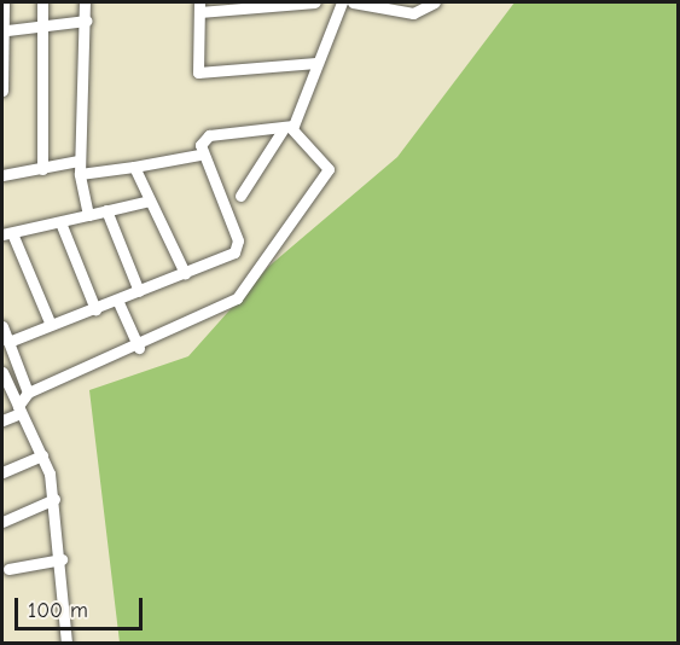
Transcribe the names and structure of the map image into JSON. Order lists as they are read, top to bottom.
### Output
{
  "scale_bar": "100 m"
}
